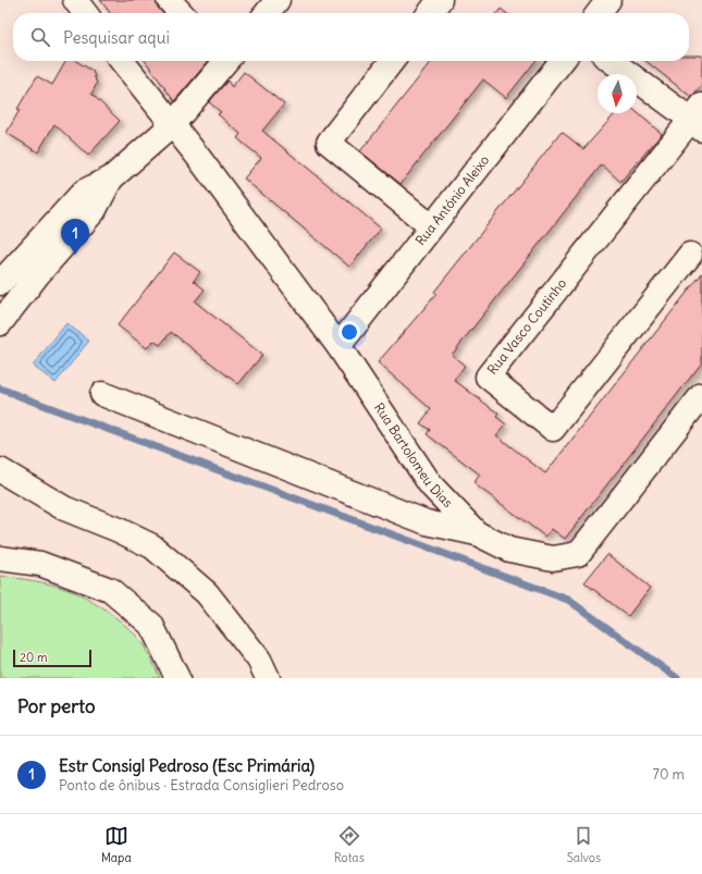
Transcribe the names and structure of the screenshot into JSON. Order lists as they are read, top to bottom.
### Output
{
  "streets": {
    "main road": ["Rua António Aleixo", "Rua Vasco Coutinho", "Rua Bartolomeu Dias"]
  },
  "crossings": [
    ["Rua António Aleixo", "Rua Bartolomeu Dias"]
  ],
  "scale_bar": "20 m",
  "north": "bottom",
  "page": {
    "search": "Pesquisar aqui",
    "pins": "1",
    "scale": "20 m",
    "heading": "Por perto",
    "list": [
      {
        "mark": "1",
        "name": "Estr Consigl Pedroso (Esc Primária)",
        "note": "Ponto de ônibus · Estrada Consiglieri Pedroso",
        "value": "70 m"
      }
    ],
    "nav": ["Mapa", "Rotas", "Salvos"]
  }
}
